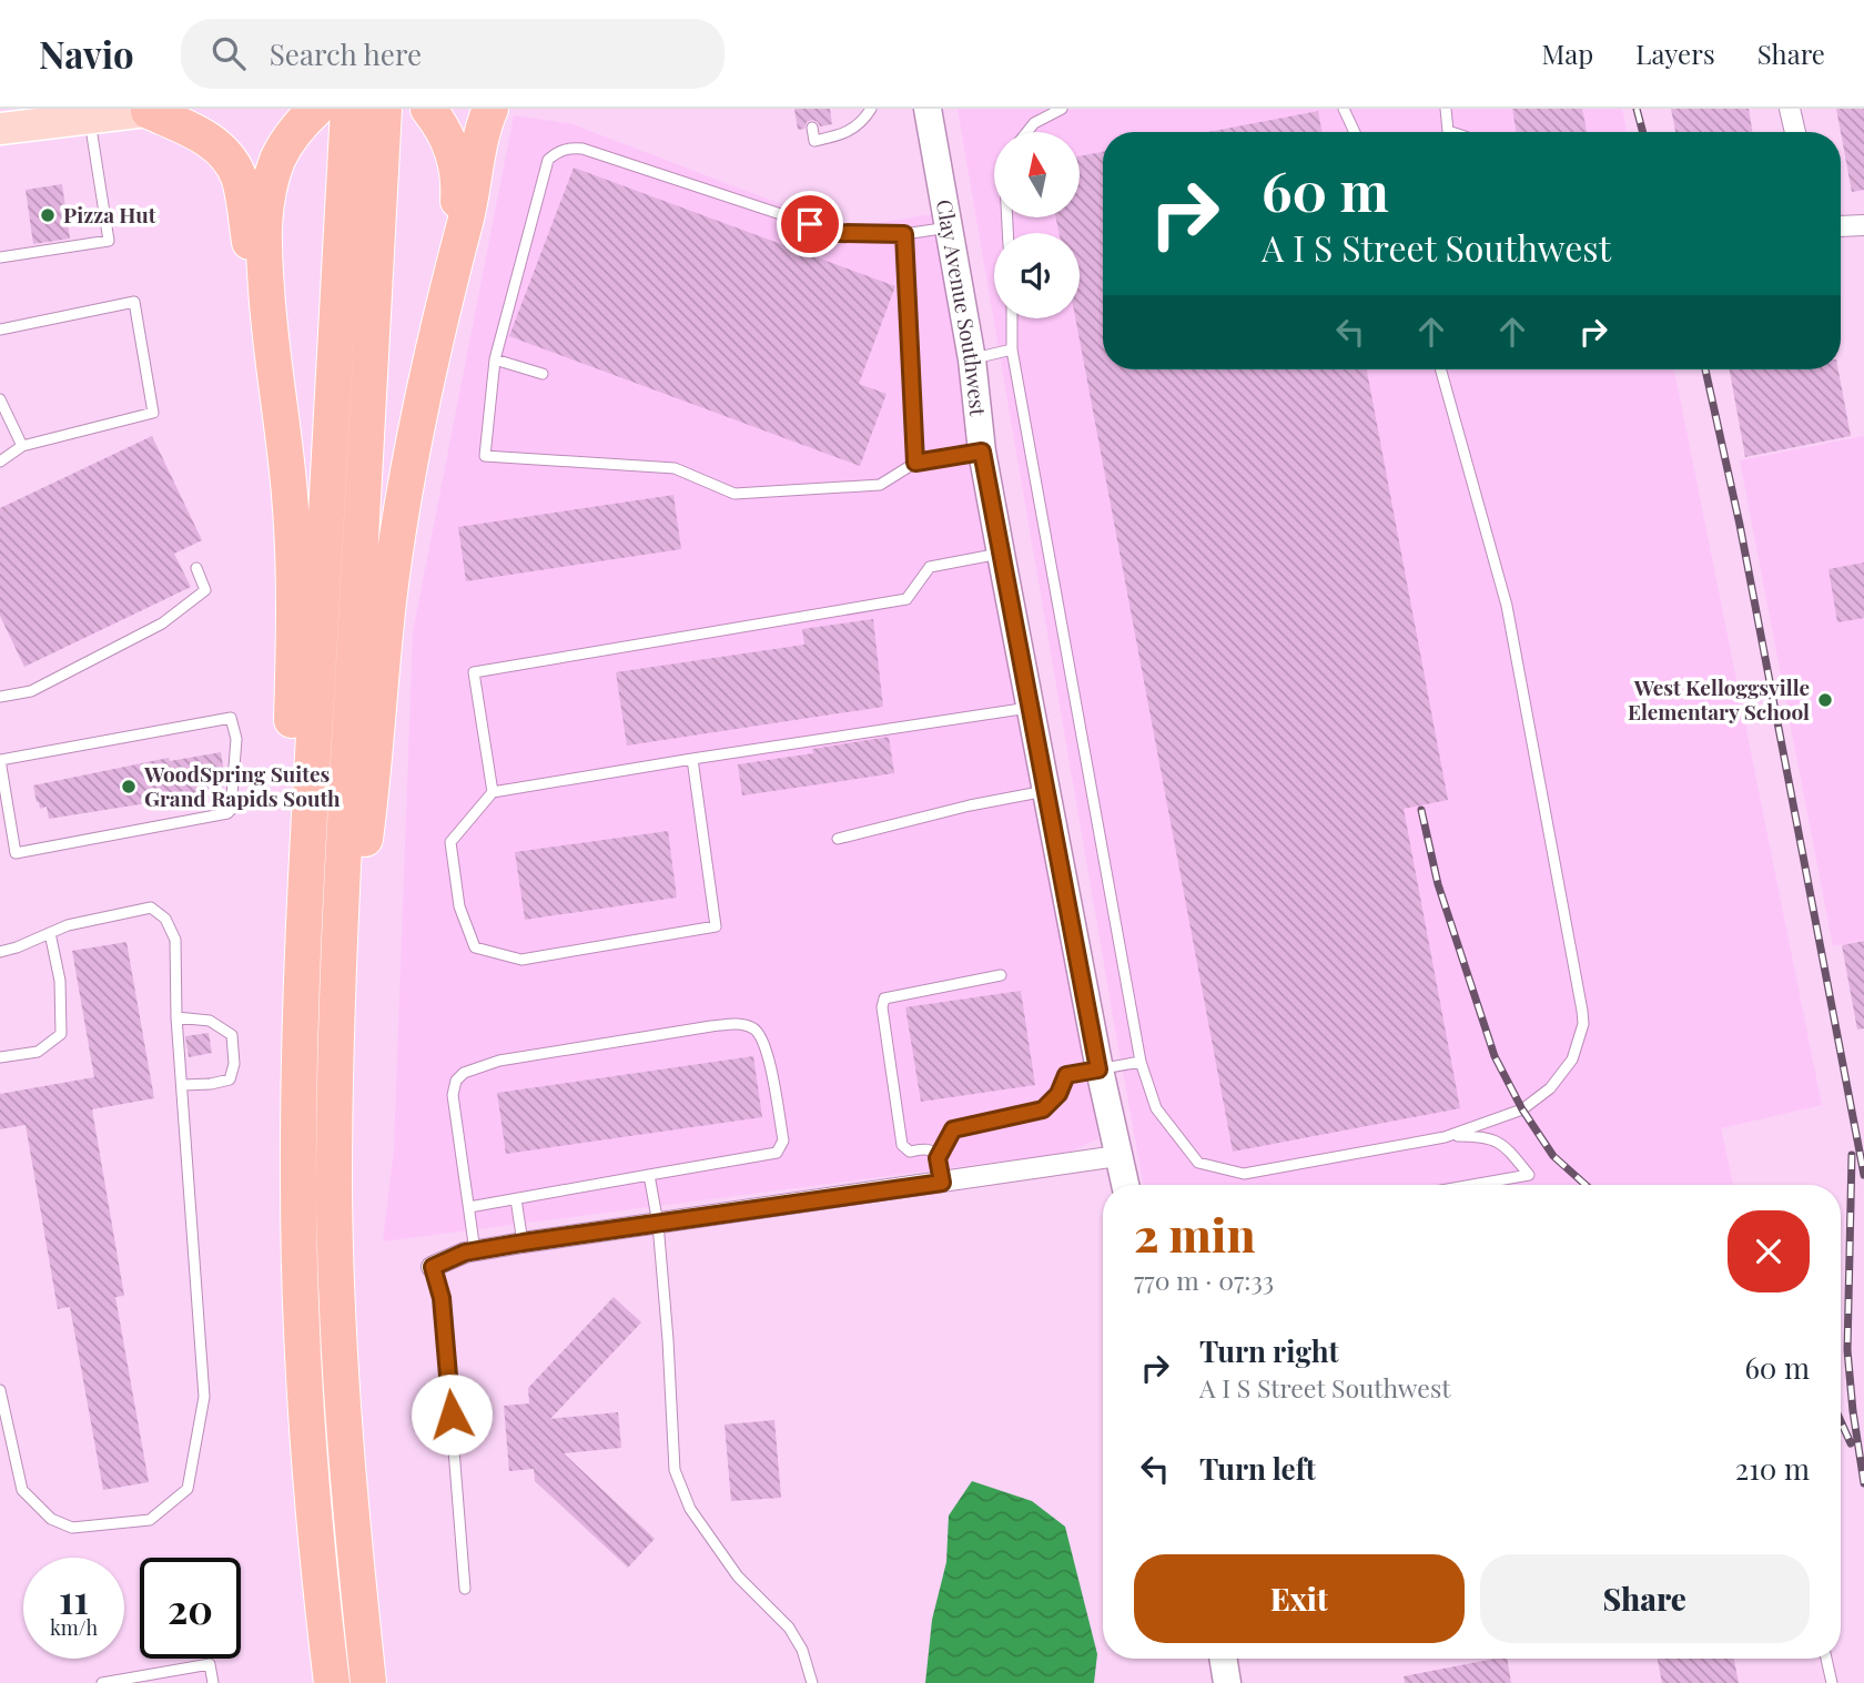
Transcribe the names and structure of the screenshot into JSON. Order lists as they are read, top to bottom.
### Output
{
  "streets": {
    "street": ["Clay Avenue Southwest"]
  },
  "places": ["Pizza Hut", "West Kelloggsville Elementary School", "WoodSpring Suites Grand Rapids South"],
  "north": "top",
  "page": {
    "header": "Navio",
    "search": "Search here",
    "nav": ["Map", "Layers", "Share"],
    "turn": ["60 m", "A I S Street Southwest"],
    "heading": ["2 min", "770 m · 07:33"],
    "list": [
      {
        "name": "Turn right",
        "note": "A I S Street Southwest",
        "value": "60 m"
      },
      {
        "name": "Turn left",
        "value": "210 m"
      }
    ],
    "buttons": ["Exit", "Share"],
    "speed": "11 km/h",
    "limit": "20"
  }
}
